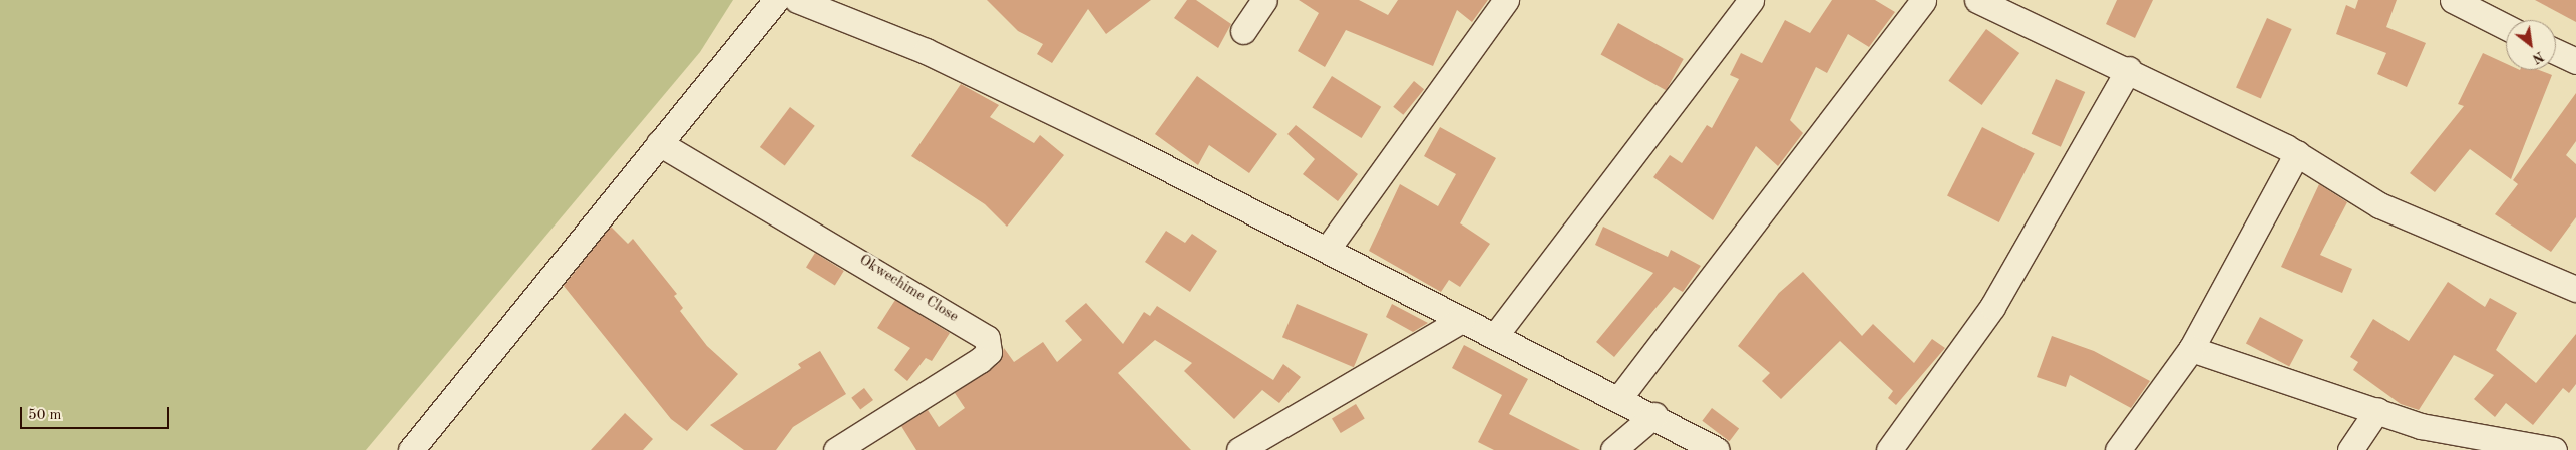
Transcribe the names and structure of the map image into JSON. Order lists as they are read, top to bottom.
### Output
{
  "streets": {
    "street": ["Okwechime Close"]
  },
  "scale_bar": "50 m",
  "north": "bottom right"
}
